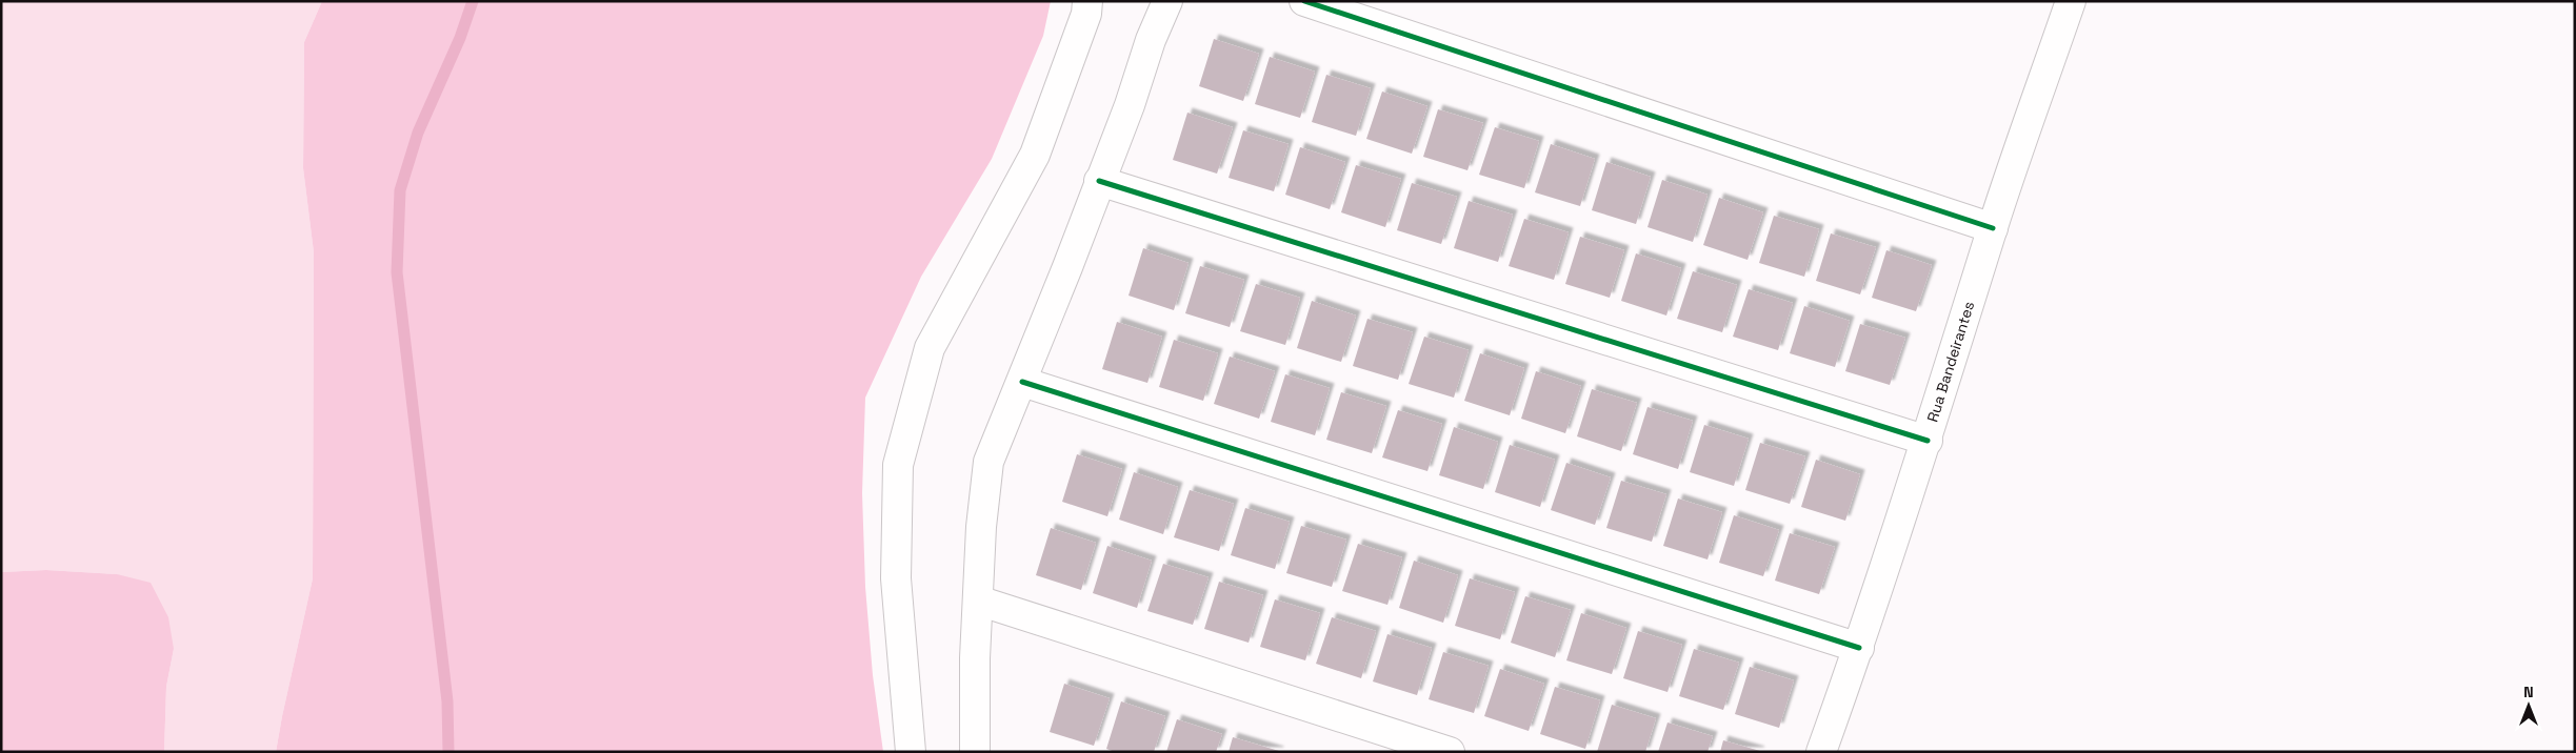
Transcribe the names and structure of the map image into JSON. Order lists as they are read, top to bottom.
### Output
{
  "streets": {
    "street": ["Rua Bandeirantes"]
  },
  "north": "top"
}
